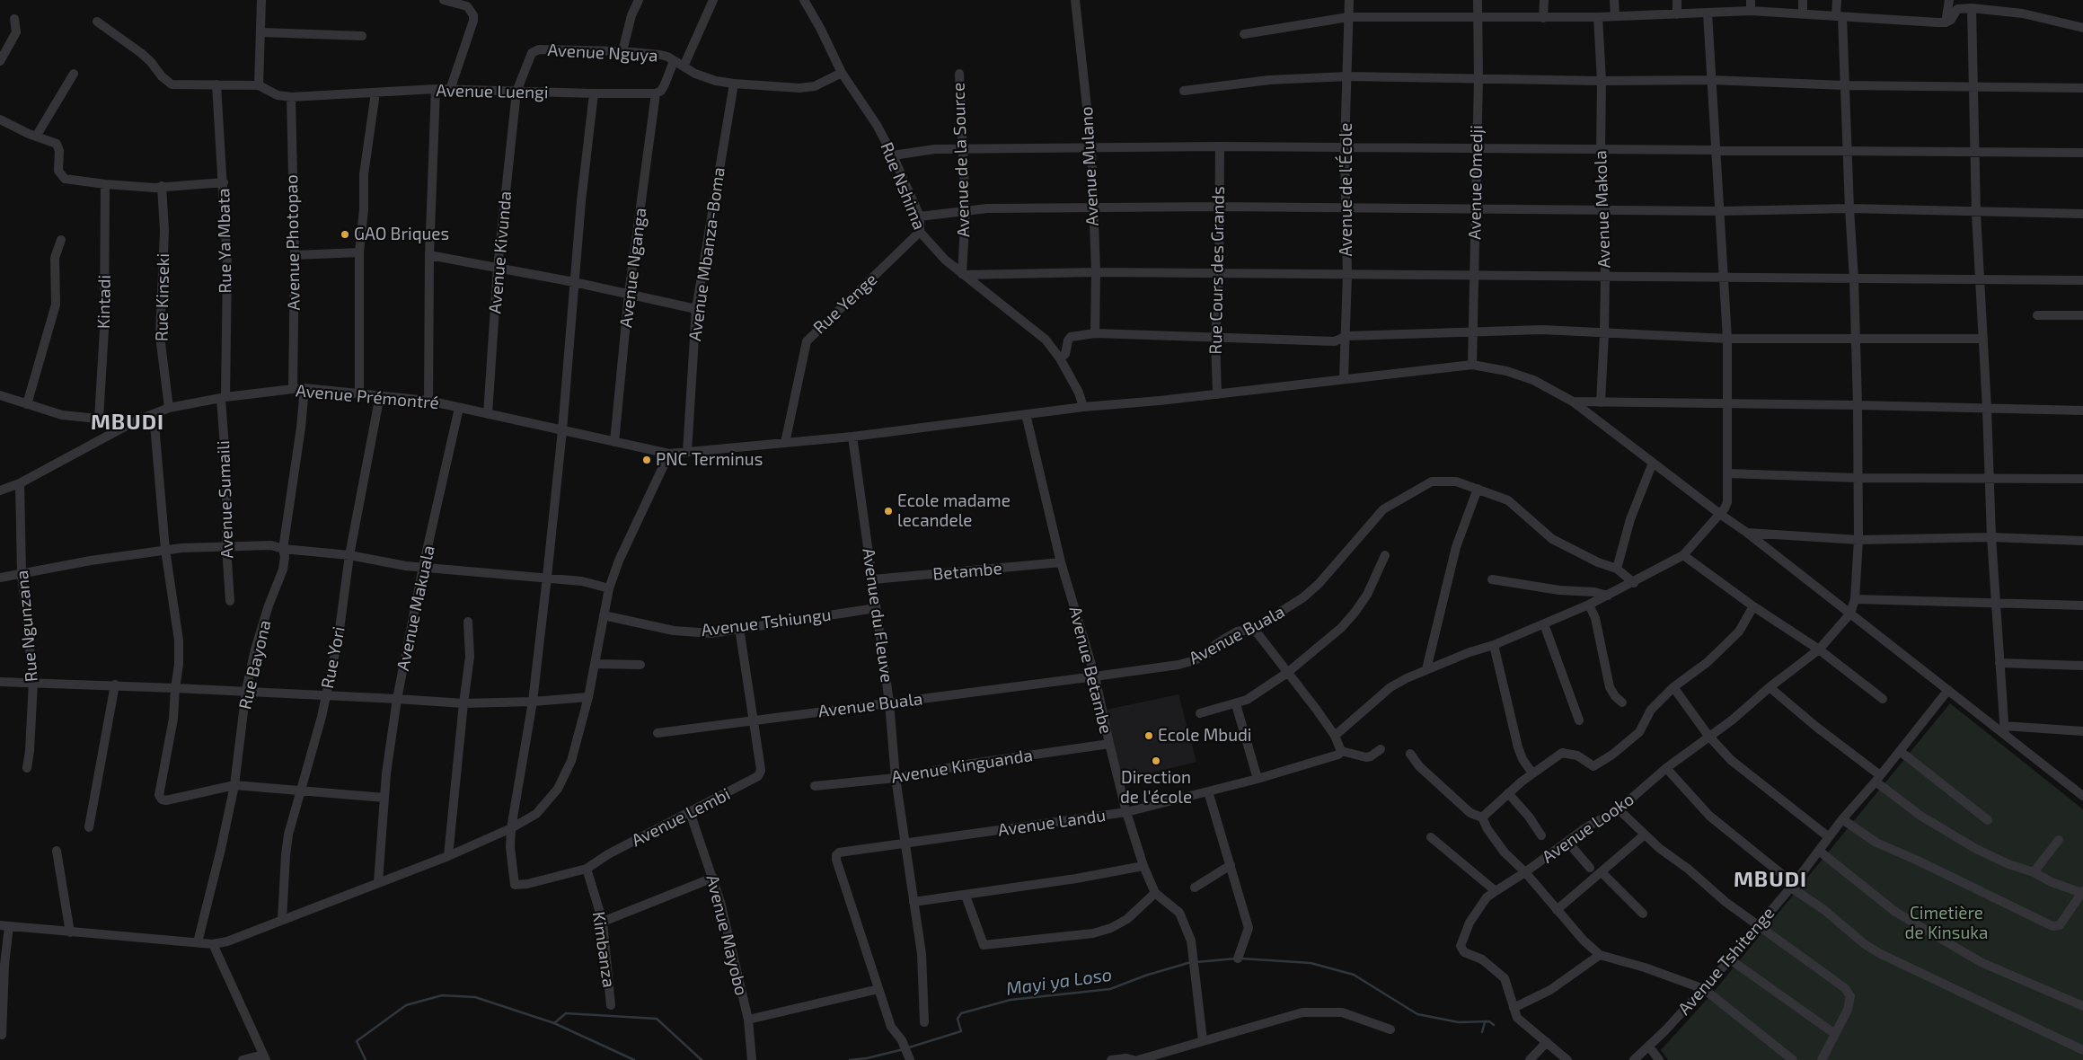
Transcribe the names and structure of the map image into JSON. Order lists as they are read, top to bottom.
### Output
{
  "streets": {
    "street": [
      "Avenue Nguya",
      "Avenue Luengi",
      "Avenue de la Source",
      "Avenue Mulano",
      "Avenue Omedji",
      "Rue Nshima",
      "Avenue de l'École",
      "Avenue Makola",
      "Rue Ya Mbata",
      "Avenue Photopao",
      "Avenue Kivunda",
      "Avenue Mbanza-Boma",
      "Avenue Nganga",
      "Rue Cours des Grands",
      "Rue Kinseki",
      "Kintadi",
      "Rue Yenge",
      "Avenue Prémontré",
      "Avenue Sumaili",
      "Betambe",
      "Avenue Makuala",
      "Avenue du Fleuve",
      "Avenue Tshiungu",
      "Rue Ngunzana",
      "Avenue Buala",
      "Rue Yori",
      "Rue Bayona",
      "Avenue Betambe",
      "Avenue Kinguanda",
      "Avenue Lembi",
      "Avenue Landu",
      "Avenue Looko",
      "Avenue Mayobo",
      "Kimbanza",
      "Avenue Tshitenge"
    ]
  },
  "crossings": [
    ["Avenue Nguya", "Avenue Luengi"],
    ["Avenue Nguya", "Rue Nshima"],
    ["Avenue Nguya", "Avenue Kivunda"],
    ["Avenue Nguya", "Avenue Mbanza-Boma"],
    ["Avenue Luengi", "Avenue Photopao"],
    ["Avenue Luengi", "Avenue Kivunda"],
    ["Avenue Luengi", "Avenue Nganga"],
    ["Avenue de la Source", "Rue Nshima"],
    ["Avenue Omedji", "Avenue Prémontré"],
    ["Rue Nshima", "Rue Yenge"],
    ["Rue Nshima", "Avenue Prémontré"],
    ["Avenue de l'École", "Avenue Prémontré"],
    ["Rue Ya Mbata", "Avenue Prémontré"],
    ["Rue Ya Mbata", "Avenue Sumaili"],
    ["Avenue Photopao", "Avenue Prémontré"],
    ["Avenue Kivunda", "Avenue Prémontré"],
    ["Avenue Mbanza-Boma", "Avenue Prémontré"],
    ["Avenue Nganga", "Avenue Prémontré"],
    ["Rue Cours des Grands", "Avenue Prémontré"],
    ["Rue Kinseki", "Avenue Prémontré"],
    ["Rue Yenge", "Avenue Prémontré"],
    ["Avenue Prémontré", "Avenue Sumaili"],
    ["Avenue Prémontré", "Avenue Makuala"],
    ["Avenue Prémontré", "Avenue du Fleuve"],
    ["Avenue Prémontré", "Rue Ngunzana"],
    ["Avenue Prémontré", "Rue Yori"],
    ["Avenue Prémontré", "Rue Bayona"],
    ["Avenue Prémontré", "Avenue Betambe"],
    ["Avenue Prémontré", "Avenue Looko"],
    ["Avenue Prémontré", "Avenue Tshitenge"],
    ["Betambe", "Avenue du Fleuve"],
    ["Betambe", "Avenue Betambe"],
    ["Avenue du Fleuve", "Avenue Tshiungu"],
    ["Avenue du Fleuve", "Avenue Buala"],
    ["Avenue du Fleuve", "Avenue Kinguanda"],
    ["Avenue du Fleuve", "Avenue Landu"],
    ["Avenue Tshiungu", "Avenue Lembi"],
    ["Avenue Buala", "Avenue Betambe"],
    ["Avenue Buala", "Avenue Lembi"],
    ["Avenue Betambe", "Avenue Kinguanda"],
    ["Avenue Betambe", "Avenue Landu"],
    ["Avenue Lembi", "Avenue Mayobo"],
    ["Avenue Lembi", "Kimbanza"]
  ],
  "districts": ["MBUDI", "MBUDI"],
  "water": ["Mayi ya Loso"],
  "parks": ["Cimetière de Kinsuka"],
  "places": [
    "GAO Briques",
    "PNC Terminus",
    "Ecole madame lecandele",
    "Ecole Mbudi",
    "Direction de l'école"
  ]
}
